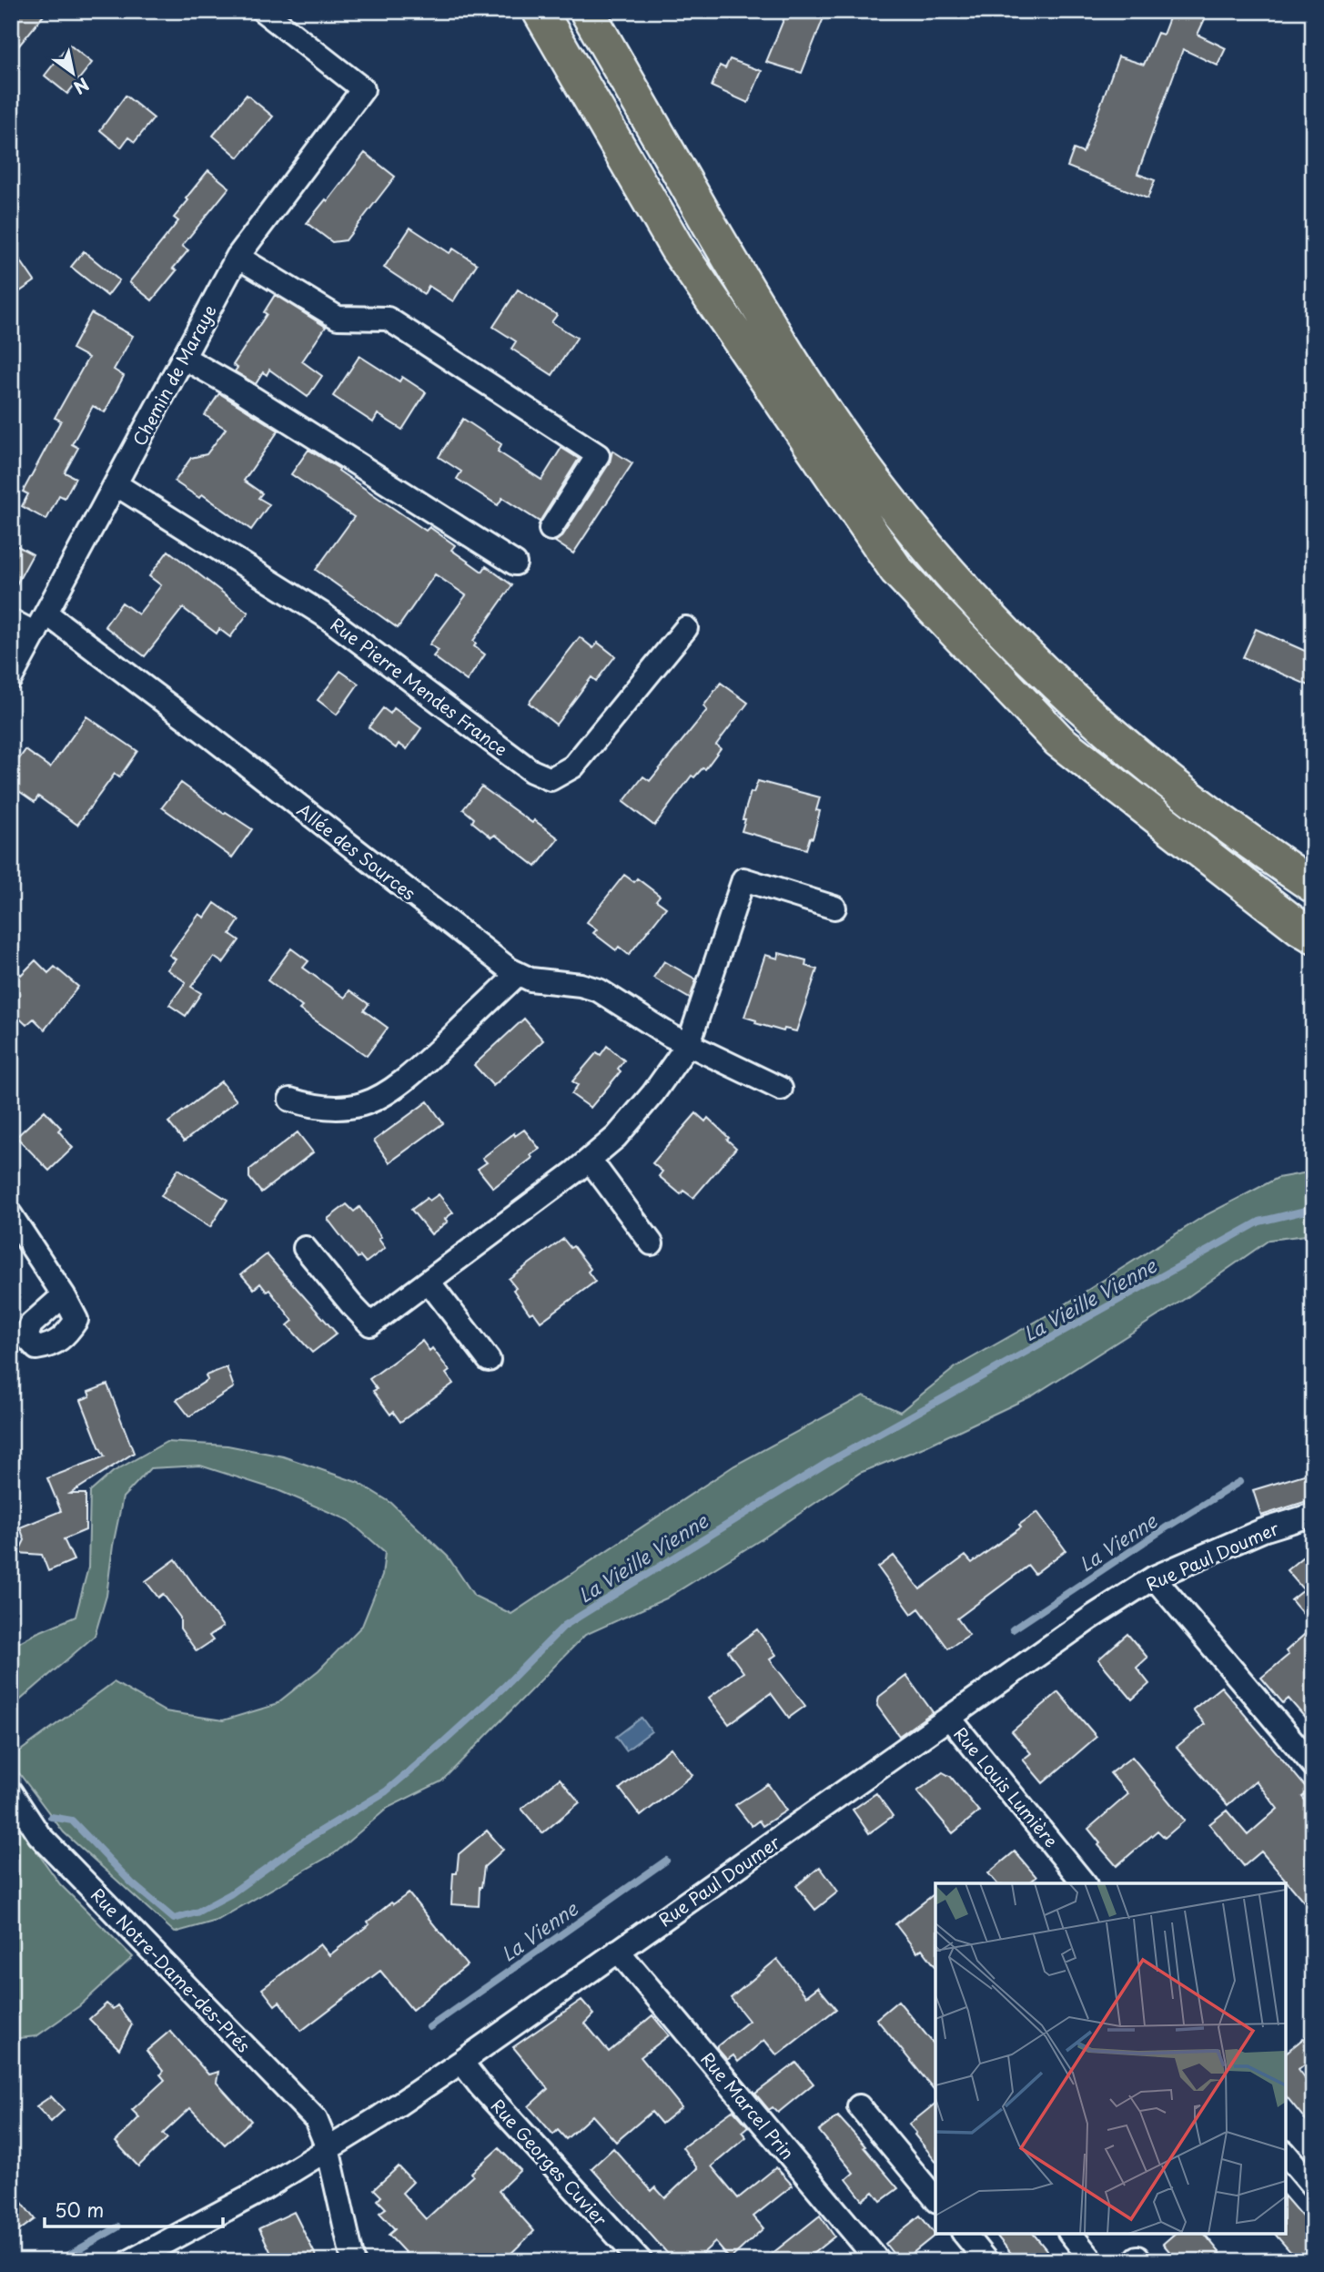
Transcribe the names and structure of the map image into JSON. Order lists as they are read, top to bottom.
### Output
{
  "streets": {
    "street": [
      "Chemin de Maraye",
      "Rue Pierre Mendes France",
      "Allée des Sources",
      "Rue Paul Doumer",
      "Rue Louis Lumière",
      "Rue Notre-Dame-des-Prés",
      "Rue Marcel Prin",
      "Rue Georges Cuvier"
    ]
  },
  "crossings": [
    ["Chemin de Maraye", "Rue Pierre Mendes France"],
    ["Chemin de Maraye", "Allée des Sources"],
    ["Rue Paul Doumer", "Rue Louis Lumière"],
    ["Rue Paul Doumer", "Rue Notre-Dame-des-Prés"],
    ["Rue Paul Doumer", "Rue Marcel Prin"],
    ["Rue Paul Doumer", "Rue Georges Cuvier"]
  ],
  "water": ["La Vieille Vienne", "La Vienne"],
  "scale_bar": "50 m",
  "north": "bottom right"
}
